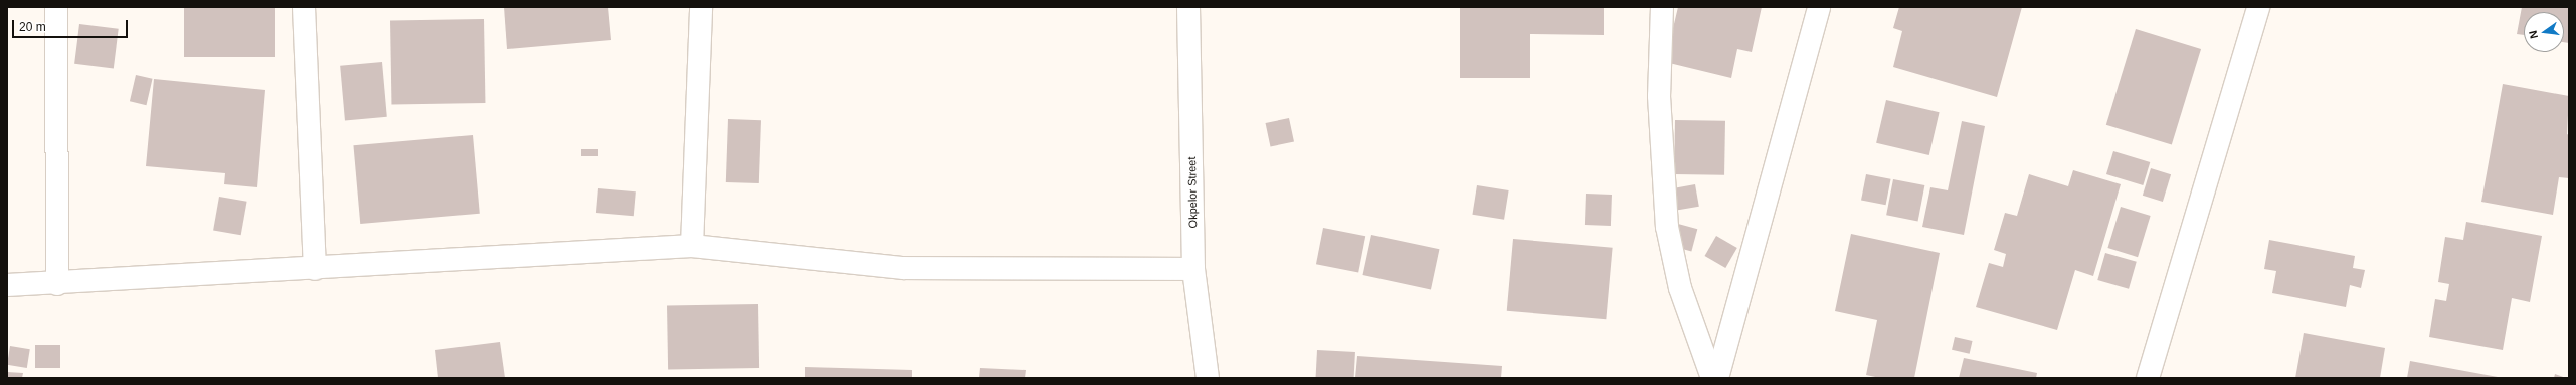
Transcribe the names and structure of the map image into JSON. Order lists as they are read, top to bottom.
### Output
{
  "streets": {
    "street": ["Okpelor Street"]
  },
  "scale_bar": "20 m",
  "north": "left"
}
